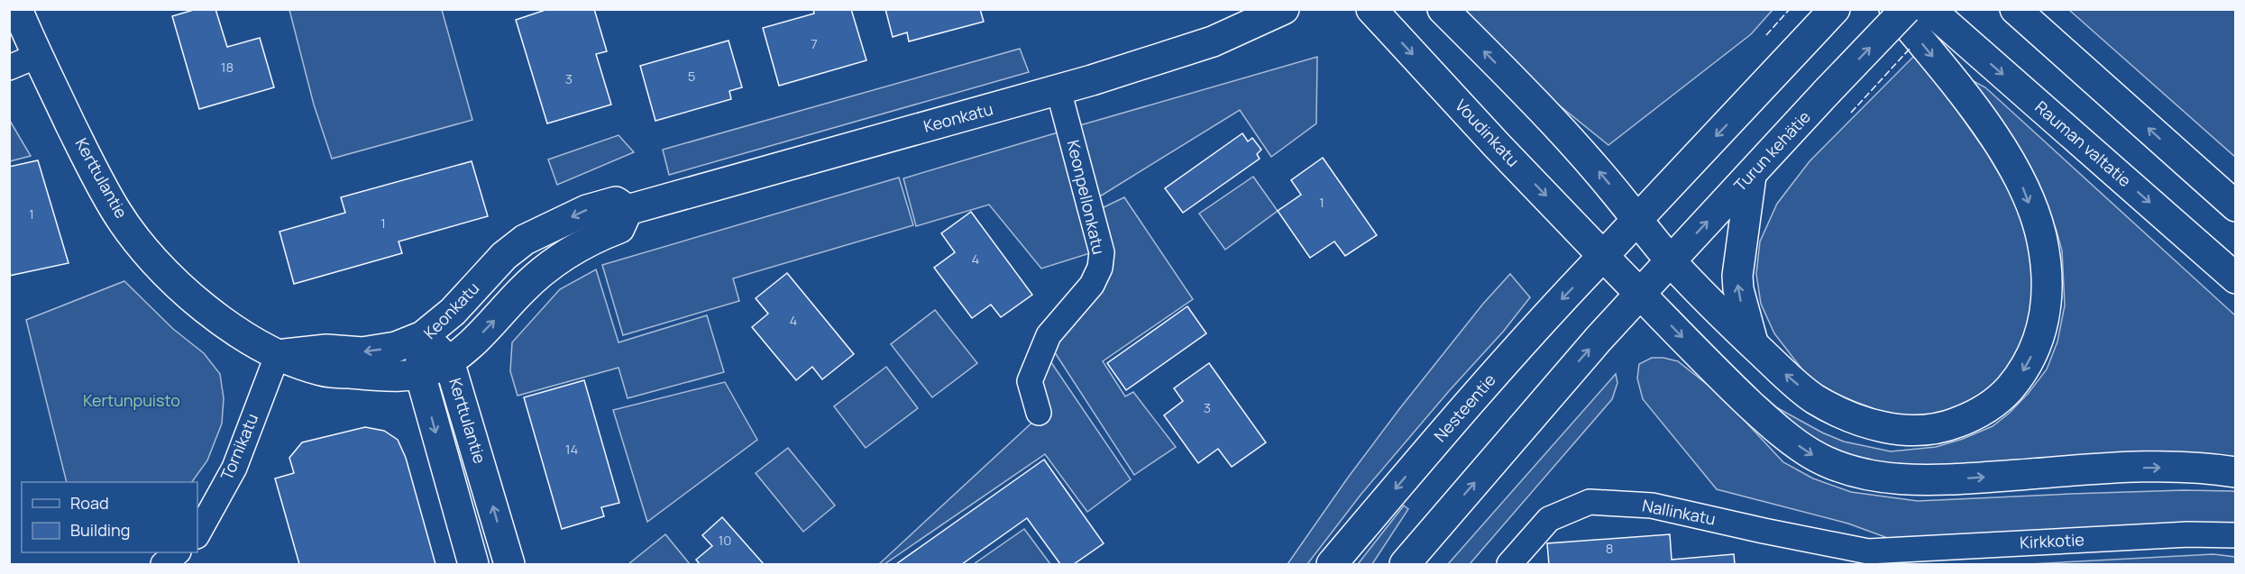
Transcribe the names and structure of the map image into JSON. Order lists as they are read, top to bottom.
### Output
{
  "streets": {
    "main road": [
      "Keonkatu",
      "Voudinkatu",
      "Rauman valtatie",
      "Turun kehätie",
      "Kerttulantie",
      "Nesteentie"
    ],
    "street": [
      "Keonpellonkatu",
      "Tornikatu",
      "Nallinkatu",
      "Kirkkotie"
    ]
  },
  "crossings": [
    ["Keonkatu", "Kerttulantie"],
    ["Keonkatu", "Keonpellonkatu"],
    ["Voudinkatu", "Turun kehätie"],
    ["Voudinkatu", "Nesteentie"],
    ["Kerttulantie", "Tornikatu"],
    ["Nallinkatu", "Kirkkotie"]
  ],
  "parks": ["Kertunpuisto"],
  "house_numbers": [
    "7",
    "18",
    "5",
    "3",
    "1",
    "1",
    "1",
    "4",
    "4",
    "3",
    "14",
    "10",
    "8"
  ],
  "legend": ["Road", "Building"]
}
